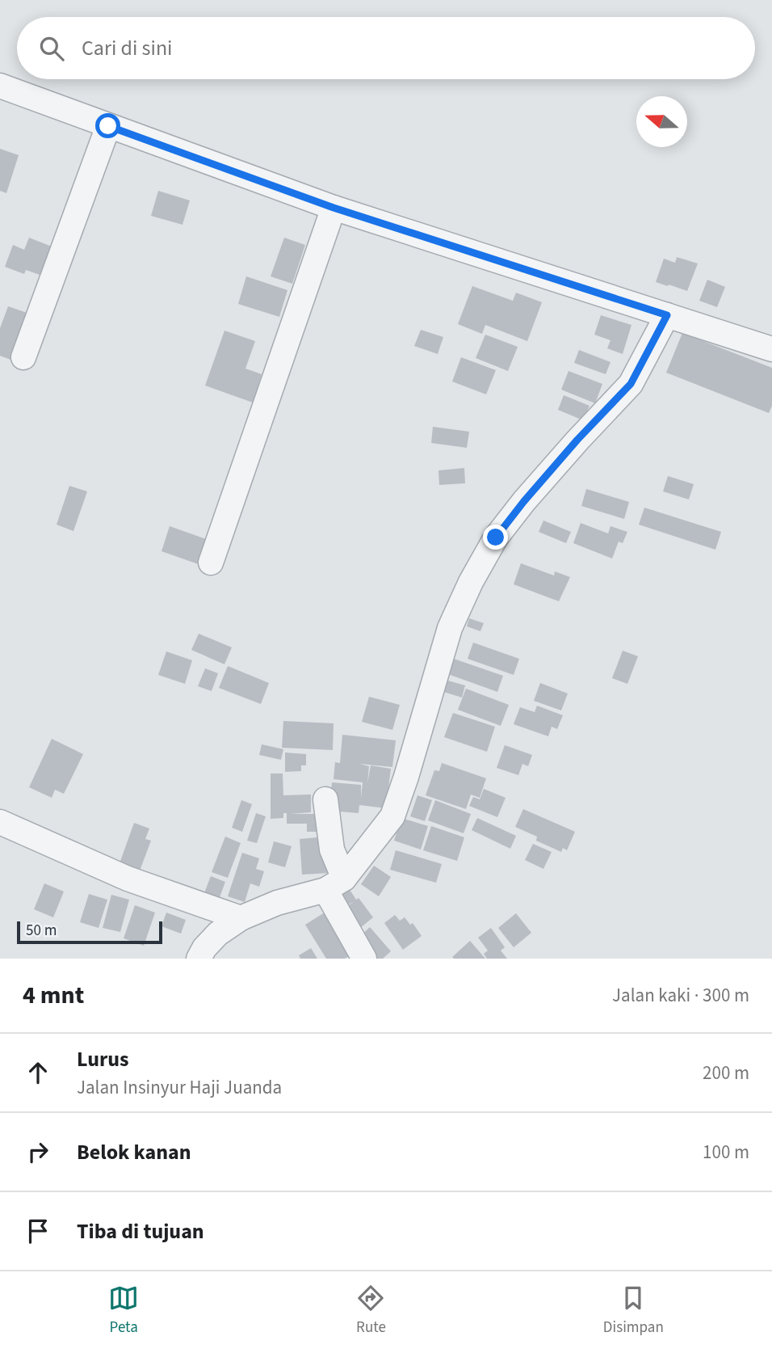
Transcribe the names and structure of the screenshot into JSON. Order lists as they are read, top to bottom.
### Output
{
  "scale_bar": "50 m",
  "north": "left",
  "page": {
    "search": "Cari di sini",
    "scale": "50 m",
    "heading": ["4 mnt", "Jalan kaki · 300 m"],
    "list": [
      ["Lurus", "Jalan Insinyur Haji Juanda", "200 m"],
      ["Belok kanan", "100 m"],
      "Tiba di tujuan"
    ],
    "nav": ["Peta", "Rute", "Disimpan"]
  }
}
